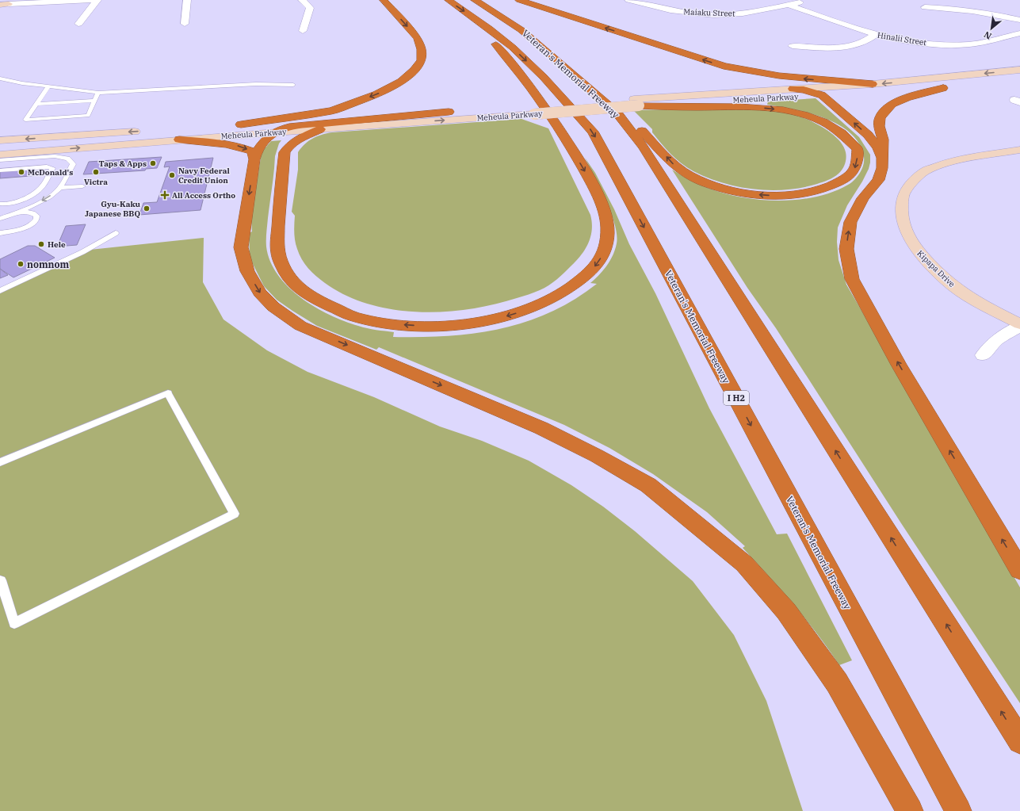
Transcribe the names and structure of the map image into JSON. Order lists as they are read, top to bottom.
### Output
{
  "streets": {
    "highway": ["Veteran's Memorial Freeway", "I H2"],
    "main road": ["Meheula Parkway", "Kipapa Drive"],
    "street": ["Maiaku Street", "Hinalii Street"]
  },
  "crossings": [
    ["Maiaku Street", "Hinalii Street"]
  ],
  "places": {
    "other": [
      "Taps & Apps",
      "McDonald's",
      "Victra",
      "Navy Federal Credit Union",
      "Gyu-Kaku Japanese BBQ",
      "Hele",
      "nomnom"
    ],
    "health": ["All Access Ortho"]
  },
  "north": "bottom left"
}
